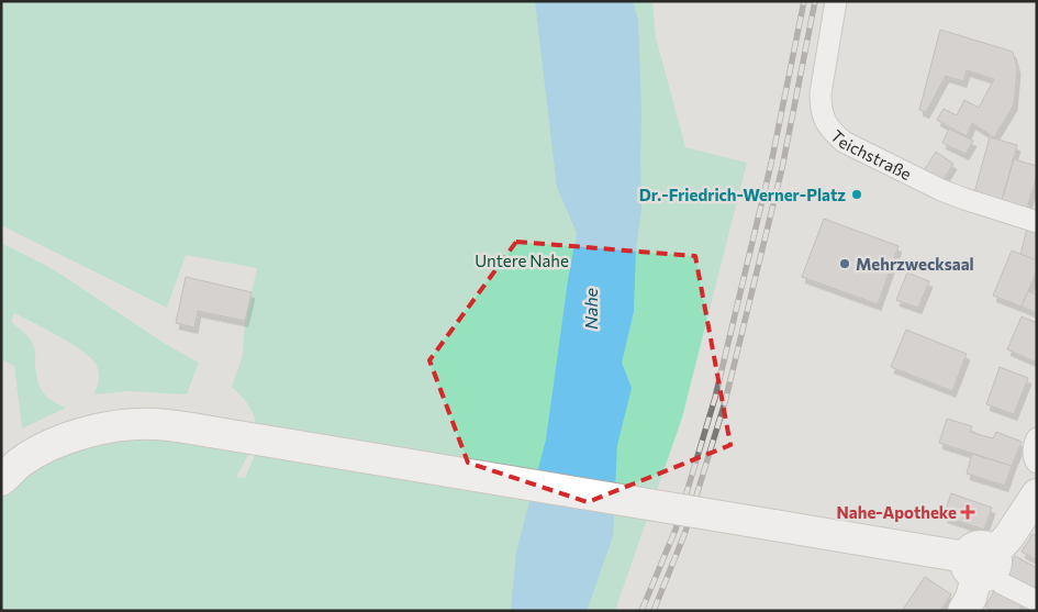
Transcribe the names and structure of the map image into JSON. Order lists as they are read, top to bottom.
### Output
{
  "streets": {
    "street": ["Teichstraße"]
  },
  "water": ["Nahe"],
  "parks": ["Untere Nahe"],
  "places": {
    "other": ["Dr.-Friedrich-Werner-Platz", "Mehrzwecksaal"],
    "health": ["Nahe-Apotheke"]
  }
}
